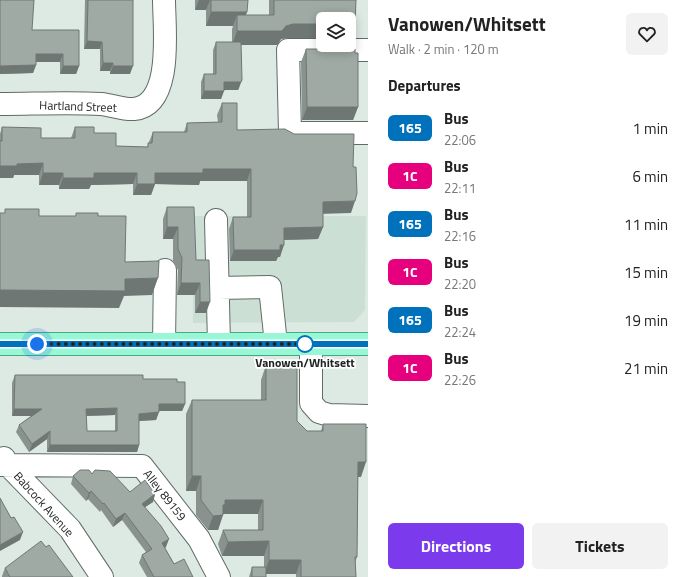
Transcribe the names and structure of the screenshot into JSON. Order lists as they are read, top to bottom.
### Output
{
  "streets": {
    "street": ["Hartland Street", "Alley 89159", "Babcock Avenue"]
  },
  "crossings": [
    ["Alley 89159", "Babcock Avenue"]
  ],
  "places": ["Vanowen/Whitsett"],
  "lines": ["bus line 165"],
  "page": {
    "heading": [
      ["Vanowen/Whitsett", "Walk · 2 min · 120 m"],
      "Departures"
    ],
    "list": [
      {
        "mark": "165",
        "name": "Bus",
        "note": "22:06",
        "value": "1 min"
      },
      {
        "mark": "1C",
        "name": "Bus",
        "note": "22:11",
        "value": "6 min"
      },
      {
        "mark": "165",
        "name": "Bus",
        "note": "22:16",
        "value": "11 min"
      },
      {
        "mark": "1C",
        "name": "Bus",
        "note": "22:20",
        "value": "15 min"
      },
      {
        "mark": "165",
        "name": "Bus",
        "note": "22:24",
        "value": "19 min"
      },
      {
        "mark": "1C",
        "name": "Bus",
        "note": "22:26",
        "value": "21 min"
      }
    ],
    "buttons": ["Directions", "Tickets"]
  }
}
